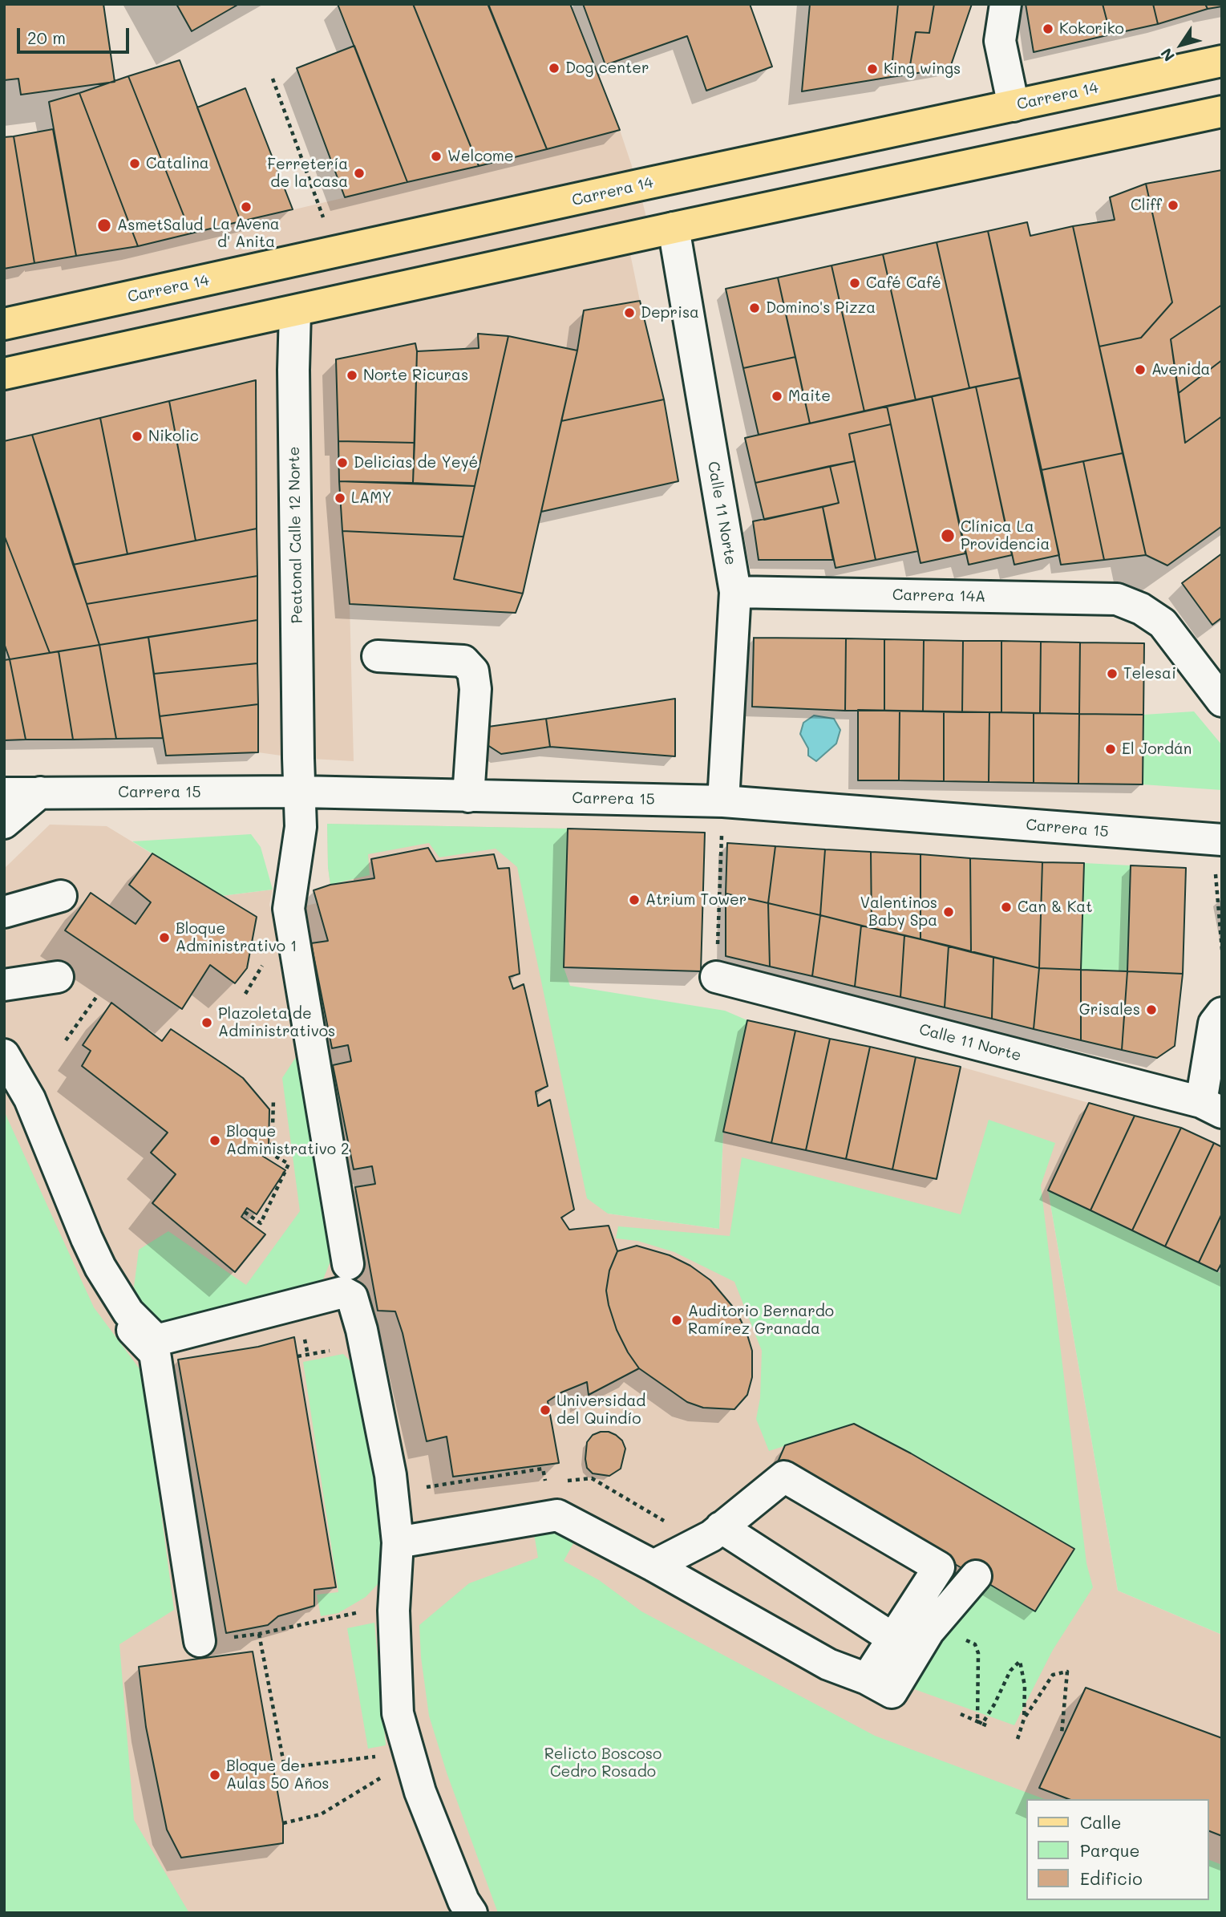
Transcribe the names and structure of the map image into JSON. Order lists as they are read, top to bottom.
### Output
{
  "streets": {
    "main road": ["Carrera 14"],
    "street": [
      "Calle 11 Norte",
      "Peatonal Calle 12 Norte",
      "Carrera 14A",
      "Carrera 15"
    ]
  },
  "crossings": [
    ["Calle 11 Norte", "Carrera 14A"],
    ["Calle 11 Norte", "Carrera 15"],
    ["Peatonal Calle 12 Norte", "Carrera 15"]
  ],
  "parks": ["Relicto Boscoso Cedro Rosado"],
  "places": [
    "Kokoriko",
    "Dog center",
    "King wings",
    "Welcome",
    "Catalina",
    "Ferretería de la casa",
    "Cliff",
    "La Avena d' Anita",
    "AsmetSalud",
    "Café Café",
    "Domino's Pizza",
    "Deprisa",
    "Avenida",
    "Norte Ricuras",
    "Maite",
    "Nikolic",
    "Delicias de Yeyé",
    "LAMY",
    "Clínica La Providencia",
    "Telesai",
    "El Jordán",
    "Atrium Tower",
    "Can & Kat",
    "Valentinos Baby Spa",
    "Bloque Administrativo 1",
    "Grisales",
    "Plazoleta de Administrativos",
    "Bloque Administrativo 2",
    "Auditorio Bernardo Ramírez Granada",
    "Universidad del Quindío",
    "Bloque de Aulas 50 Años"
  ],
  "legend": ["Calle", "Parque", "Edificio"],
  "scale_bar": "20 m",
  "north": "bottom left"
}
